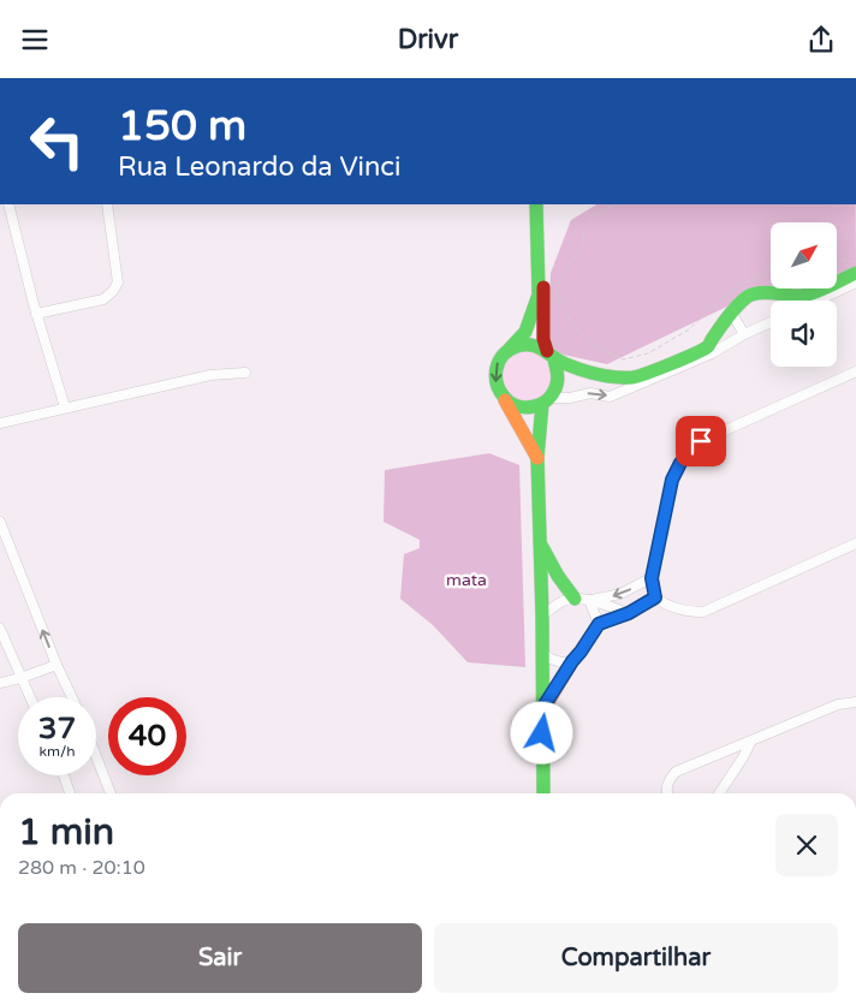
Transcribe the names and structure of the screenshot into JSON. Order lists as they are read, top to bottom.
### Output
{
  "parks": ["mata"],
  "north": "top right",
  "page": {
    "header": "Drivr",
    "turn": ["150 m", "Rua Leonardo da Vinci"],
    "speed": "37 km/h",
    "limit": "40",
    "heading": ["1 min", "280 m · 20:10"],
    "buttons": ["Sair", "Compartilhar"]
  }
}
